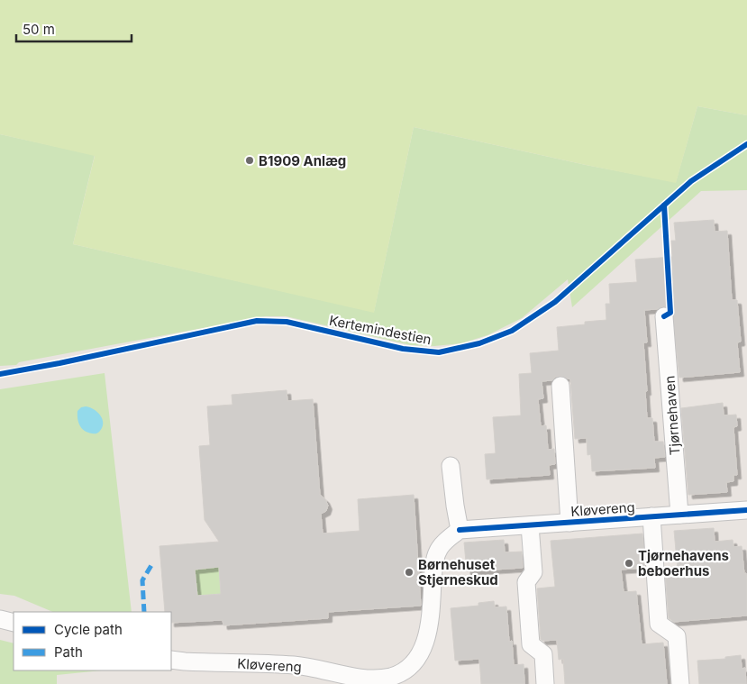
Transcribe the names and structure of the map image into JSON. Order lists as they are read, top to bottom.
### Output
{
  "streets": {
    "street": ["Tjørnehaven", "Kløvereng"],
    "cycle path": ["Kertemindestien"]
  },
  "crossings": [
    ["Tjørnehaven", "Kløvereng"]
  ],
  "places": ["B1909 Anlæg", "Tjørnehavens beboerhus", "Børnehuset Stjerneskud"],
  "legend": ["Cycle path", "Path"],
  "scale_bar": "50 m"
}
